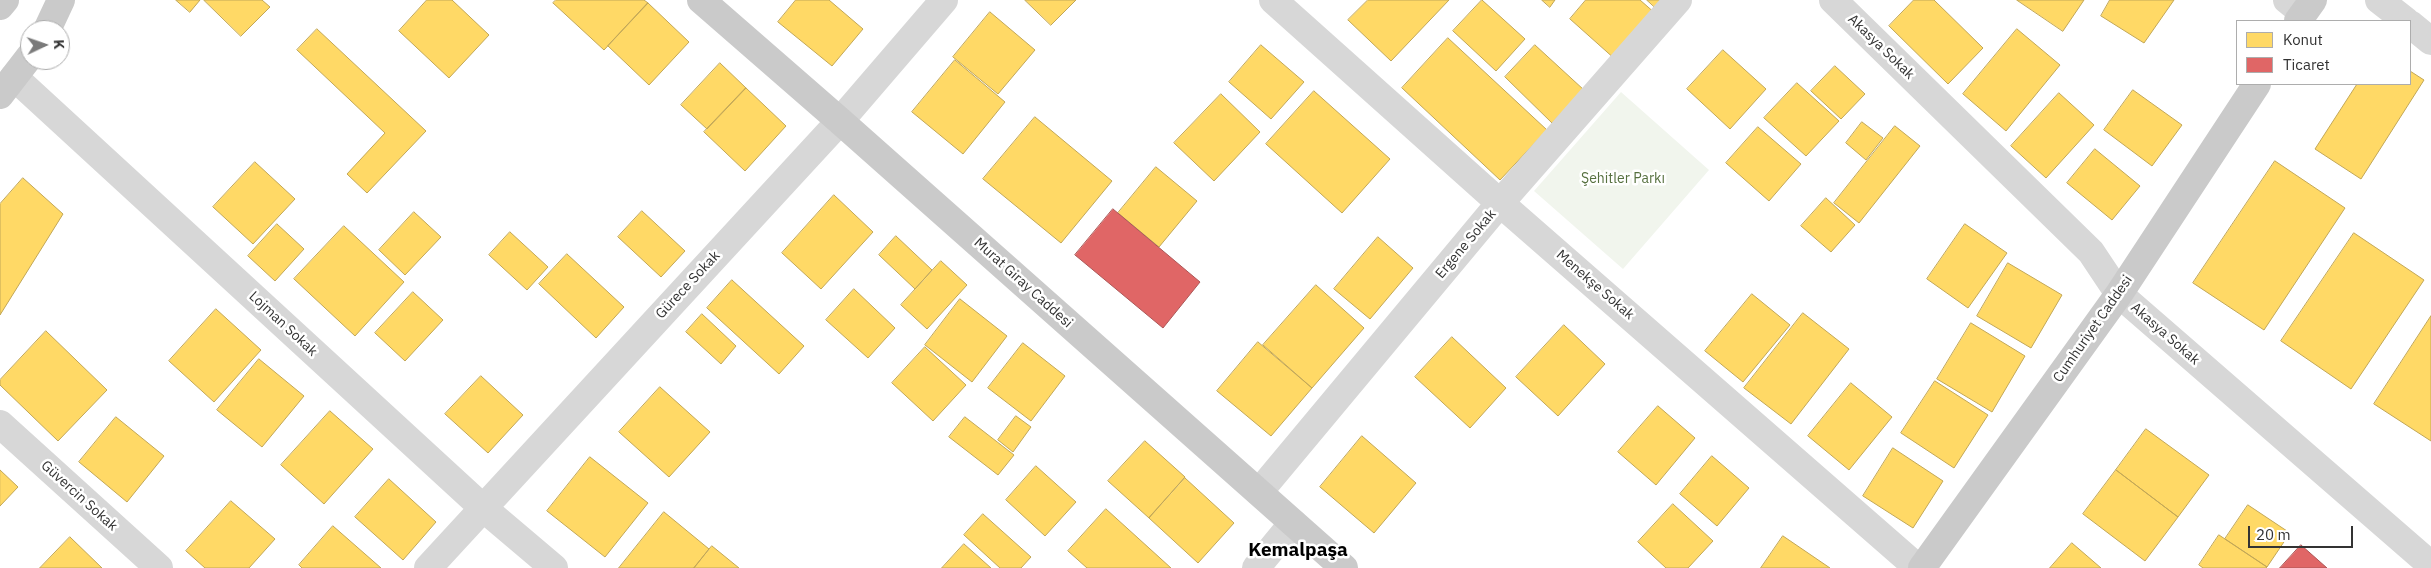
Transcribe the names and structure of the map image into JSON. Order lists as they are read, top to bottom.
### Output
{
  "streets": {
    "main road": ["Murat Giray Caddesi", "Cumhuriyet Caddesi"],
    "street": [
      "Akasya Sokak",
      "Ergene Sokak",
      "Gürece Sokak",
      "Menekşe Sokak",
      "Lojman Sokak",
      "Güvercin Sokak"
    ]
  },
  "crossings": [
    ["Akasya Sokak", "Cumhuriyet Caddesi"],
    ["Ergene Sokak", "Murat Giray Caddesi"],
    ["Ergene Sokak", "Menekşe Sokak"],
    ["Murat Giray Caddesi", "Gürece Sokak"],
    ["Gürece Sokak", "Lojman Sokak"],
    ["Menekşe Sokak", "Cumhuriyet Caddesi"]
  ],
  "districts": ["Kemalpaşa"],
  "parks": ["Şehitler Parkı"],
  "legend": ["Konut", "Ticaret"],
  "scale_bar": "20 m",
  "north": "right"
}
